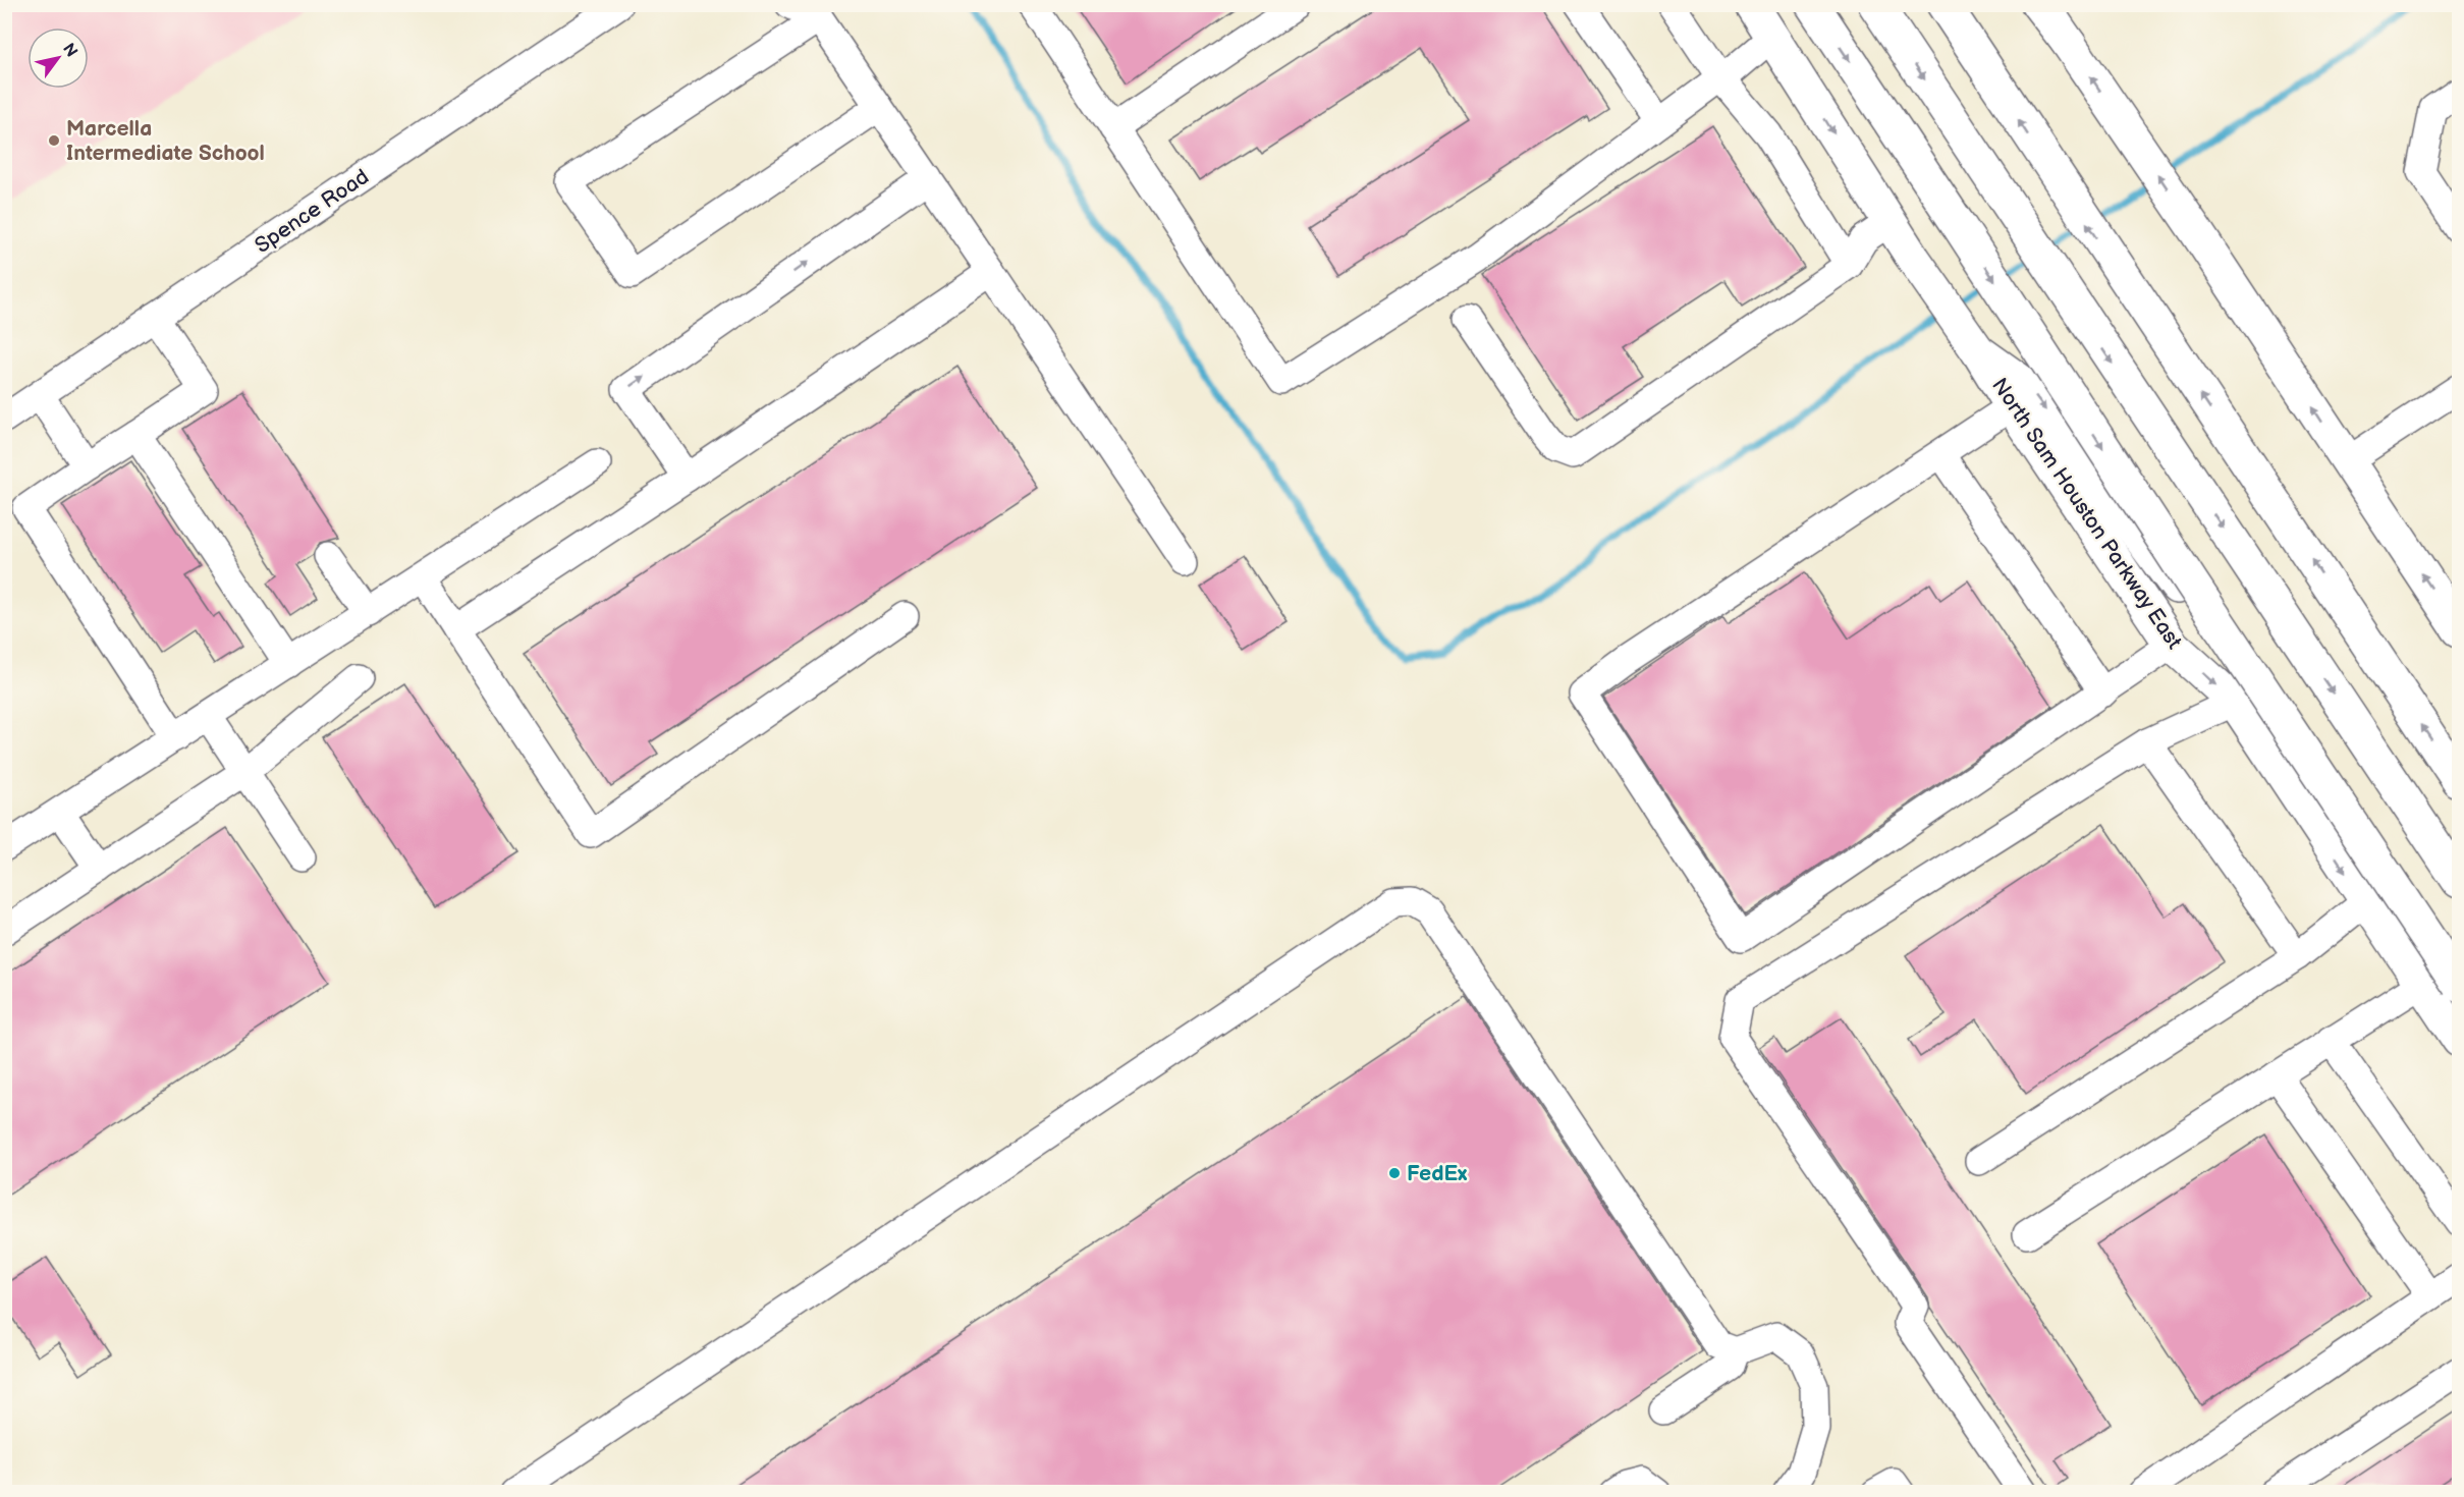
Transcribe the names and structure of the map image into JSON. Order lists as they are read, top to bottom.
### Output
{
  "streets": {
    "main road": ["North Sam Houston Parkway East"],
    "street": ["Spence Road"]
  },
  "places": ["Marcella Intermediate School", "FedEx"],
  "north": "top right"
}
